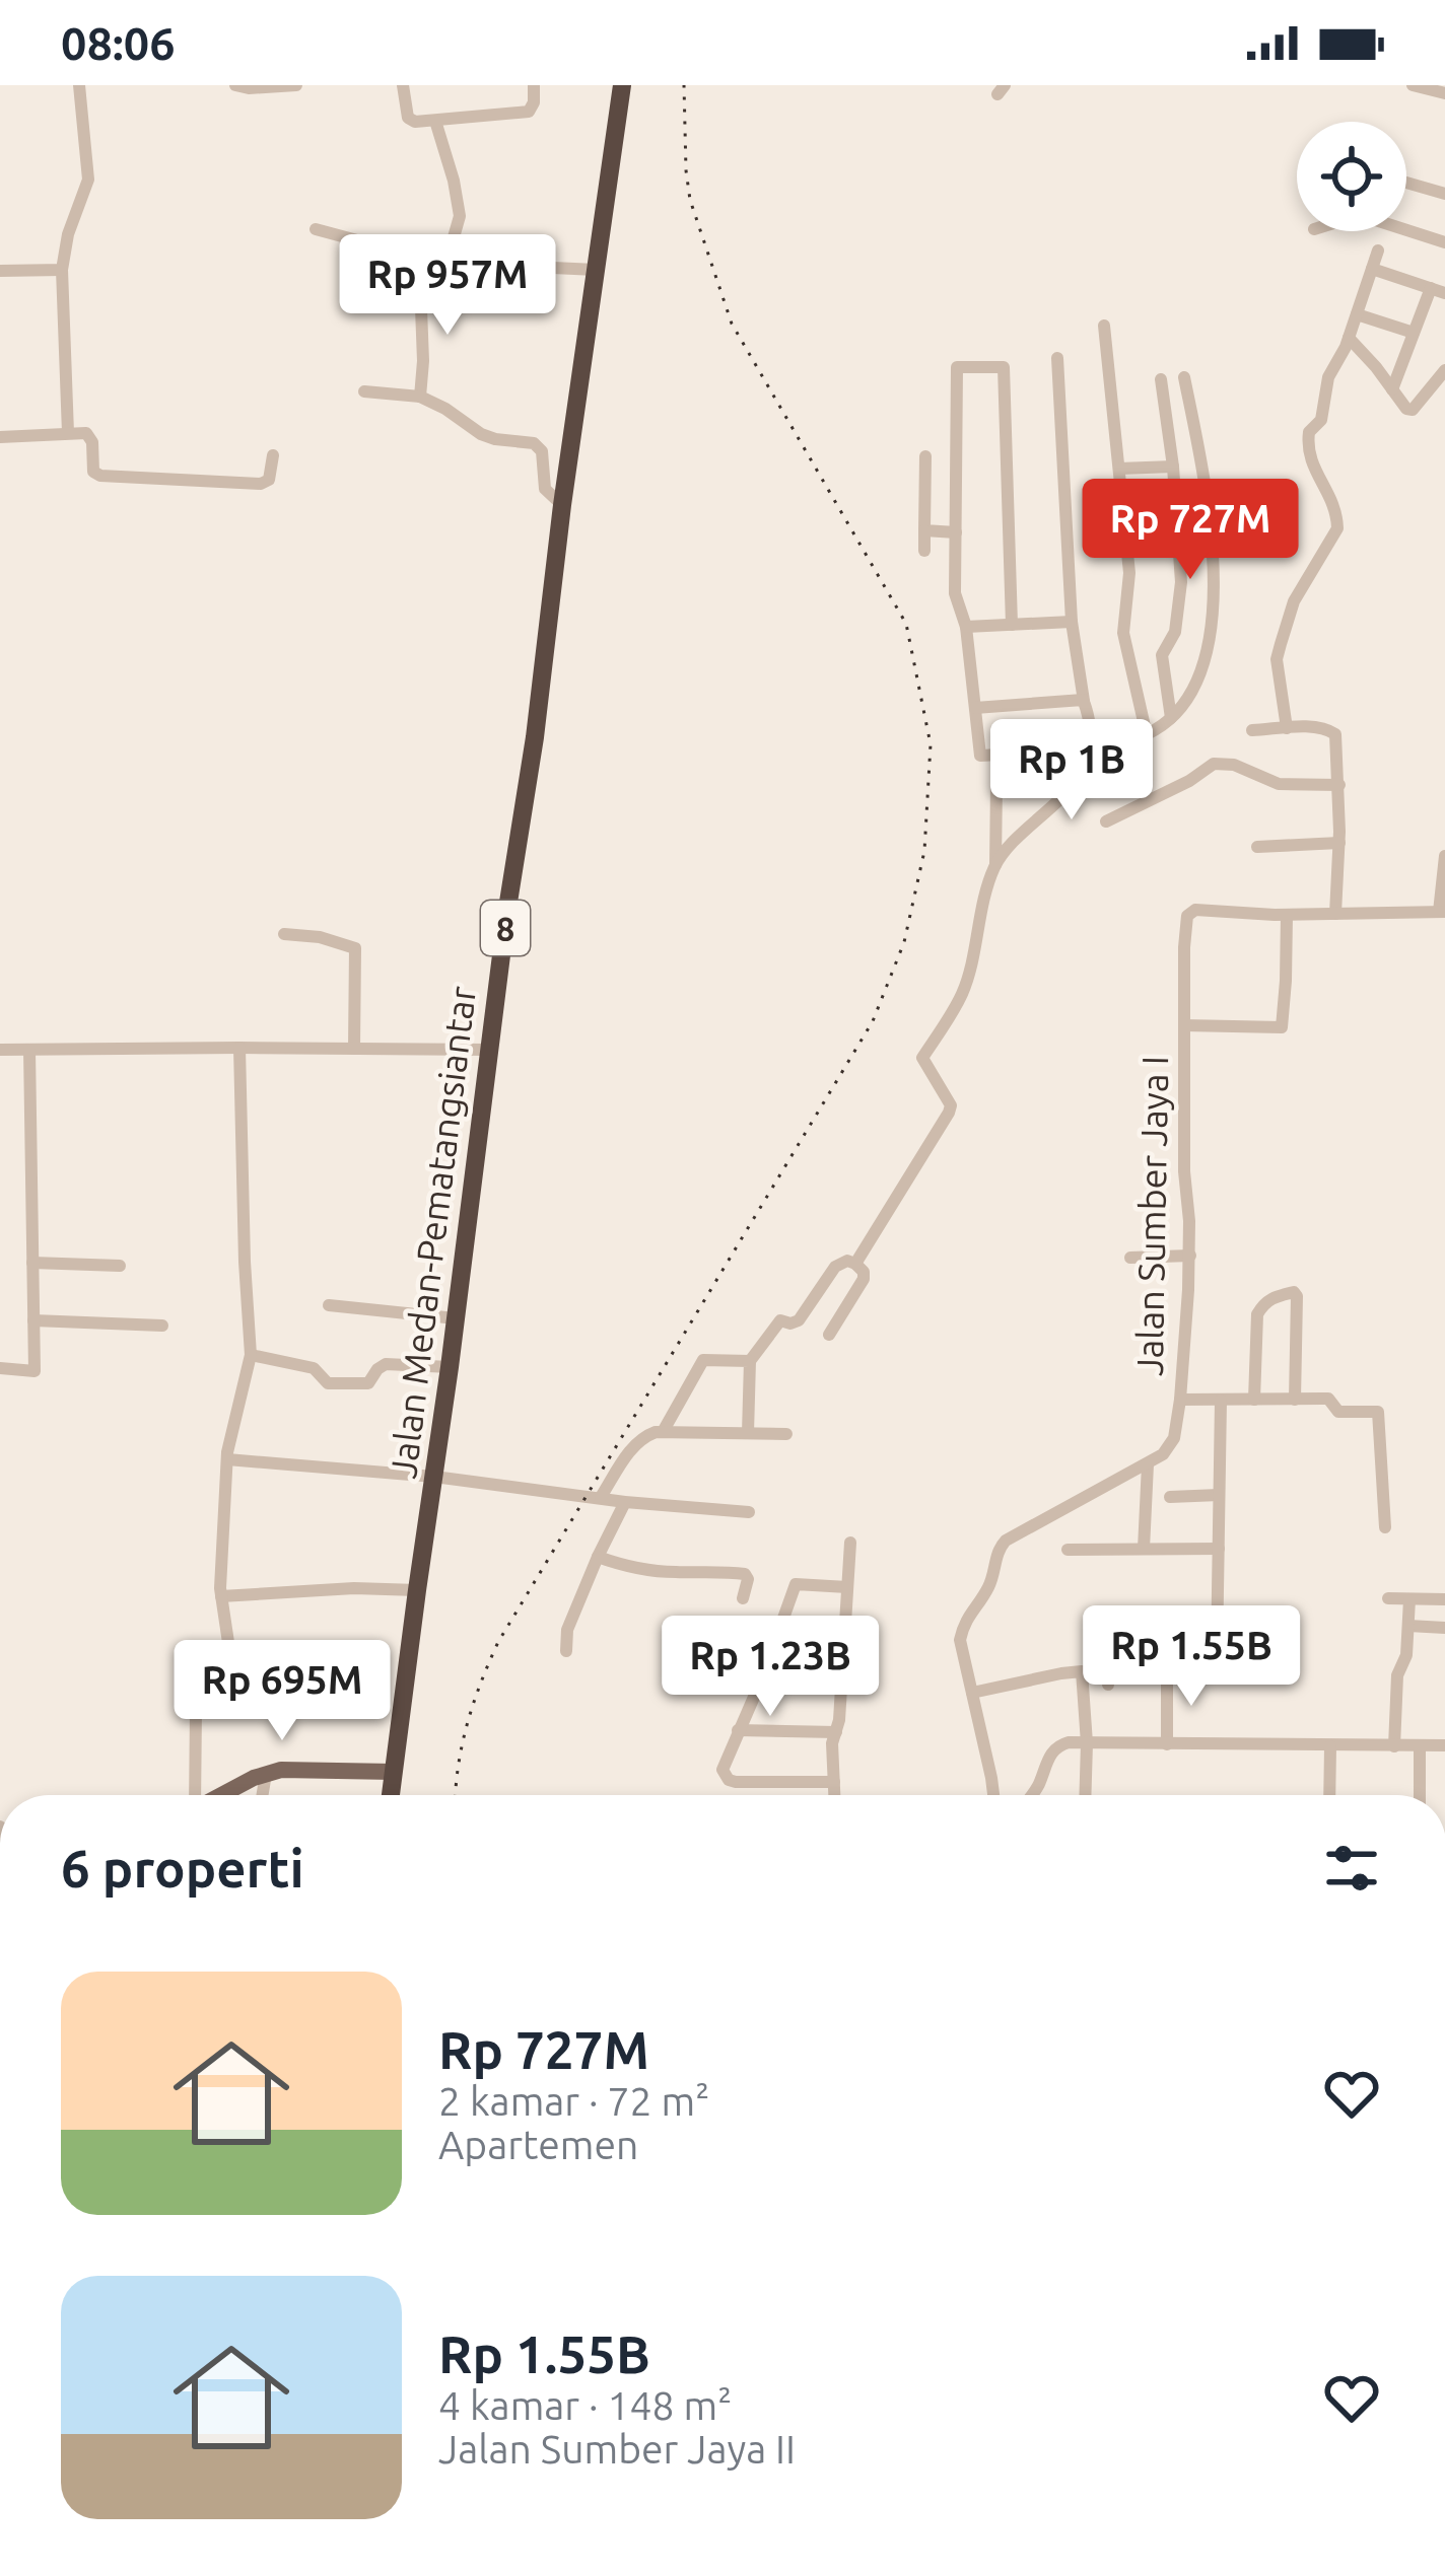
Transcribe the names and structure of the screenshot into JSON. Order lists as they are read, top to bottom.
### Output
{
  "streets": {
    "highway": ["8", "Jalan Medan-Pematangsiantar"],
    "street": ["Jalan Sumber Jaya I"]
  },
  "page": {
    "status": "08:06",
    "price": [
      "Rp 957M",
      "Rp 727M",
      "Rp 1B",
      "Rp 1.55B",
      "Rp 1.23B",
      "Rp 695M"
    ],
    "heading": "6 properti",
    "list": [
      {
        "name": "Rp 727M",
        "note": "2 kamar · 72 m² · Apartemen"
      },
      {
        "name": "Rp 1.55B",
        "note": "4 kamar · 148 m² · Jalan Sumber Jaya II"
      }
    ]
  }
}
